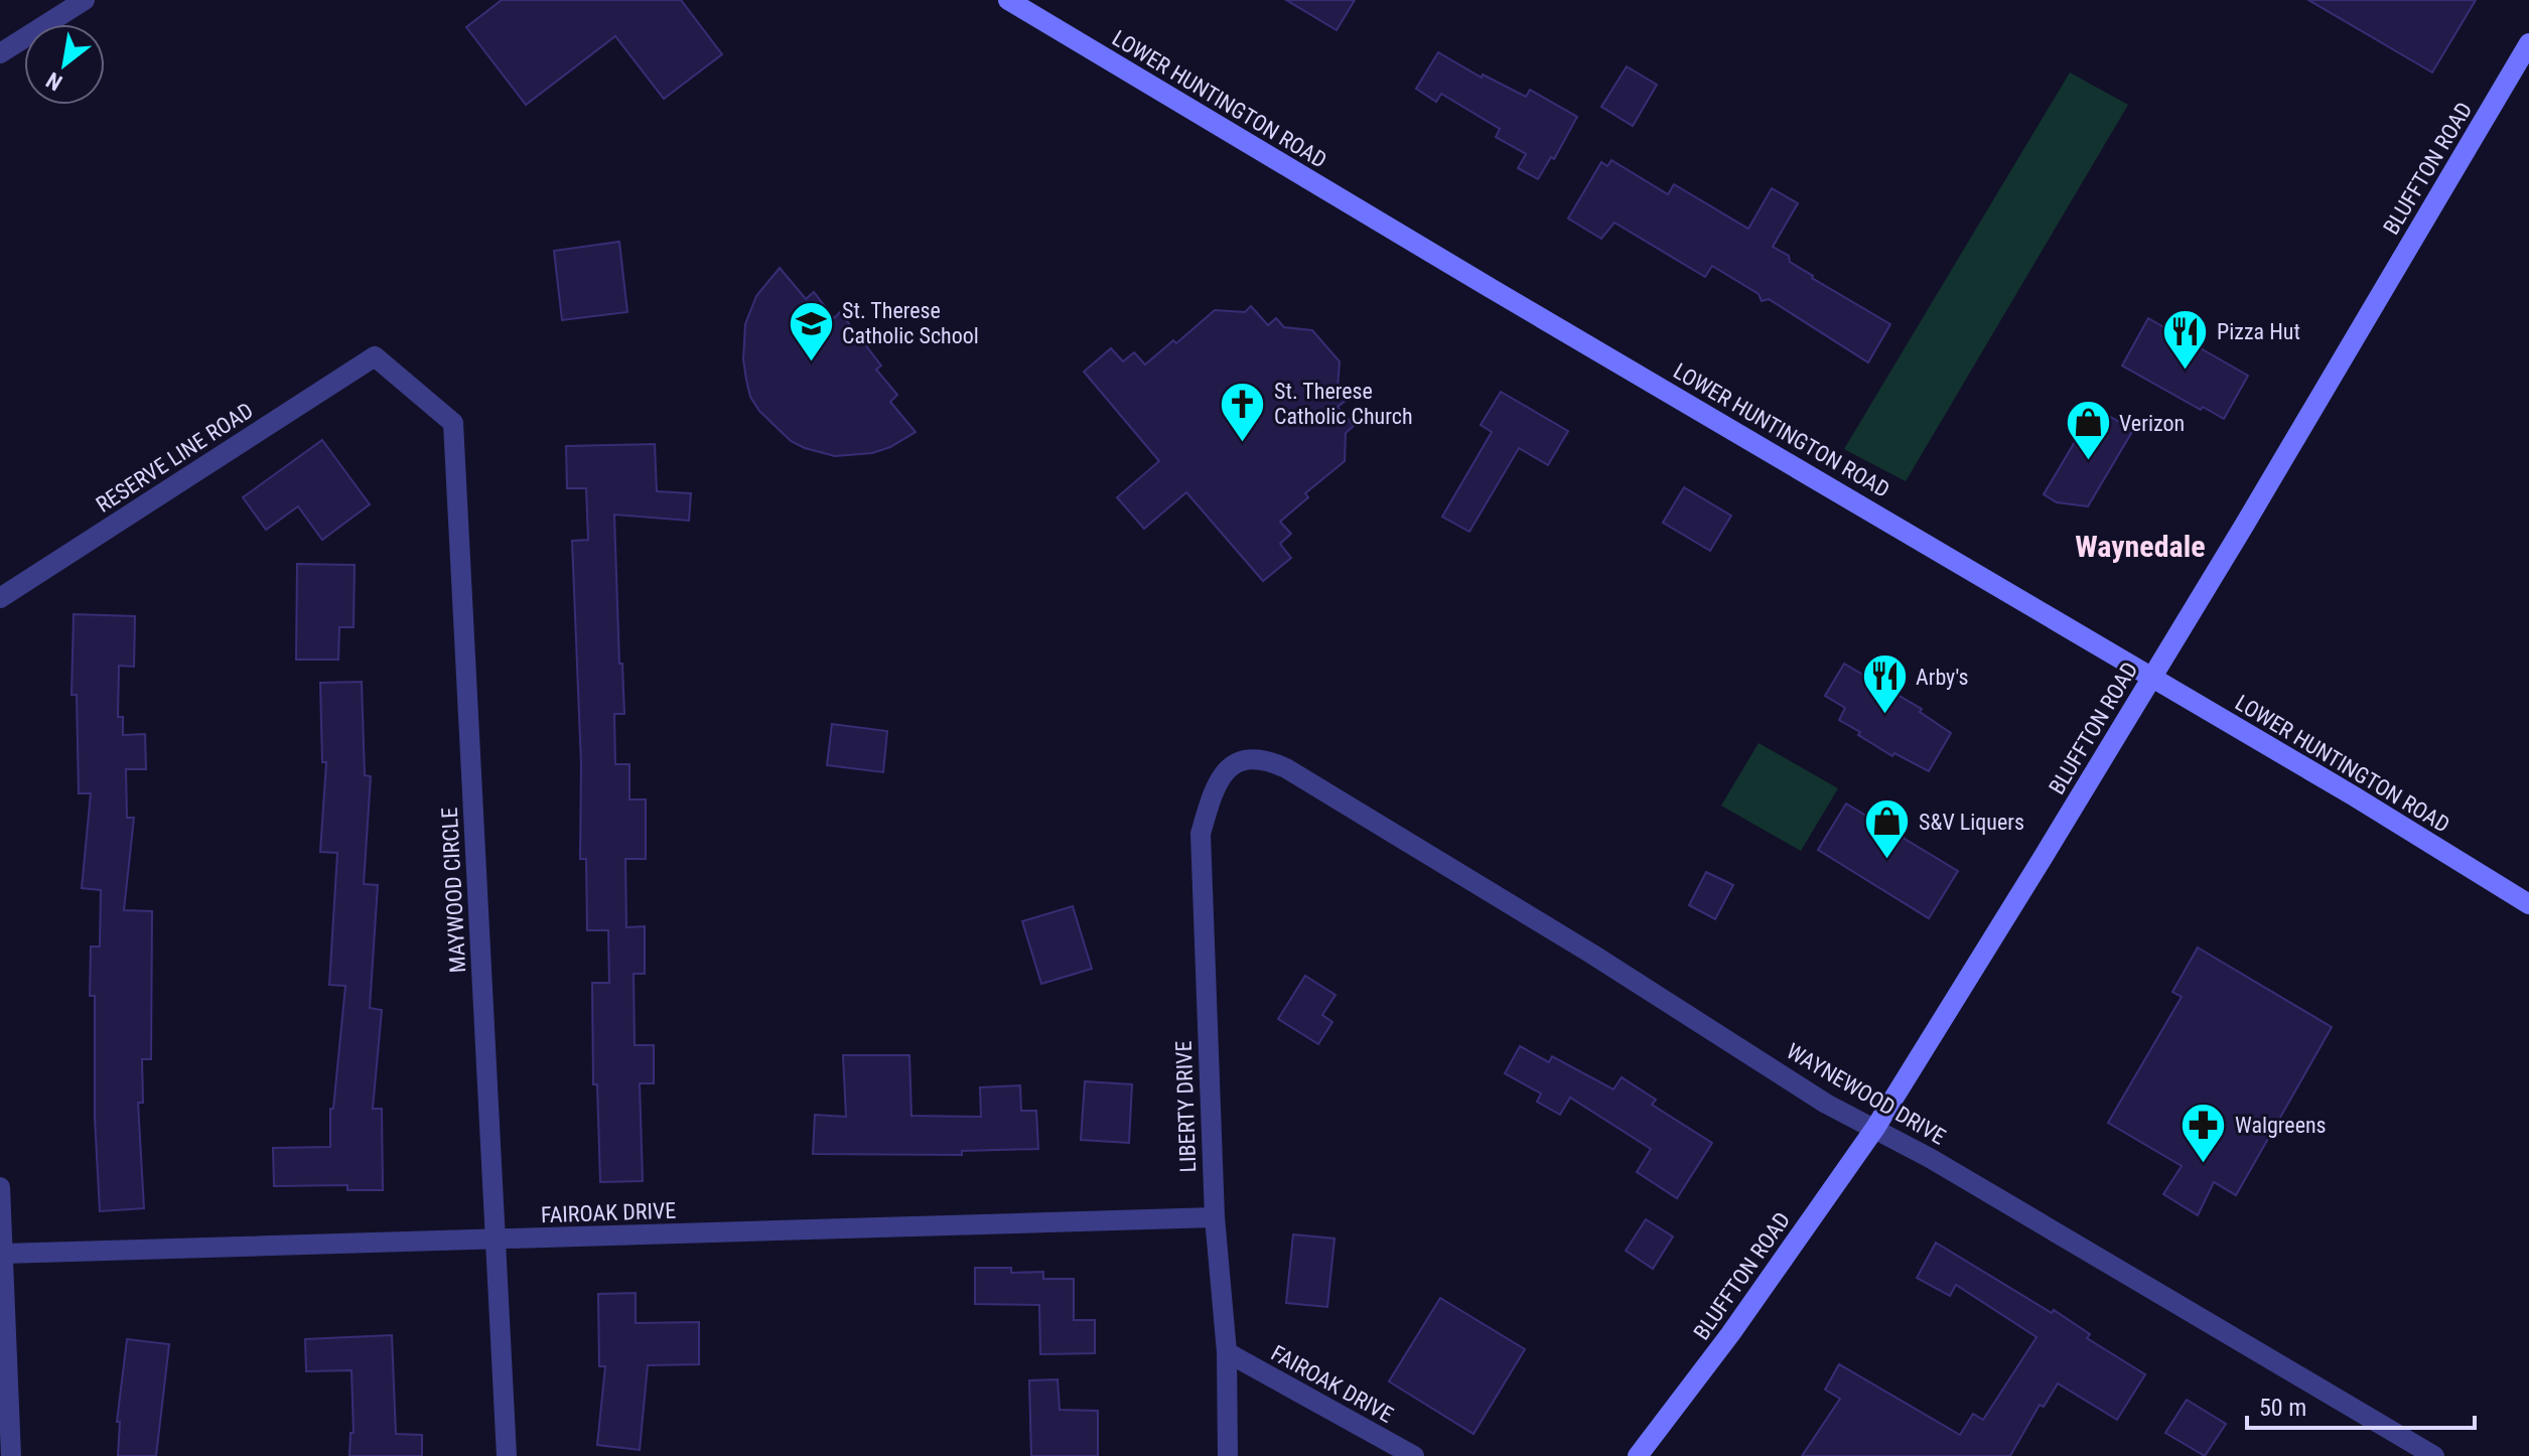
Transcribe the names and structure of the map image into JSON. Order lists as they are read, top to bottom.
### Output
{
  "streets": {
    "main road": ["LOWER HUNTINGTON ROAD", "BLUFFTON ROAD"],
    "street": [
      "RESERVE LINE ROAD",
      "MAYWOOD CIRCLE",
      "WAYNEWOOD DRIVE",
      "LIBERTY DRIVE",
      "FAIROAK DRIVE"
    ]
  },
  "crossings": [
    ["LOWER HUNTINGTON ROAD", "BLUFFTON ROAD"],
    ["BLUFFTON ROAD", "WAYNEWOOD DRIVE"],
    ["RESERVE LINE ROAD", "MAYWOOD CIRCLE"],
    ["MAYWOOD CIRCLE", "FAIROAK DRIVE"],
    ["WAYNEWOOD DRIVE", "LIBERTY DRIVE"],
    ["LIBERTY DRIVE", "FAIROAK DRIVE"]
  ],
  "districts": ["Waynedale"],
  "places": {
    "school or university": ["St. Therese Catholic School"],
    "restaurant": ["Pizza Hut", "Arby's"],
    "church": ["St. Therese Catholic Church"],
    "shop": ["Verizon", "S&V Liquers"],
    "pharmacy": ["Walgreens"]
  },
  "scale_bar": "50 m",
  "north": "bottom left"
}
